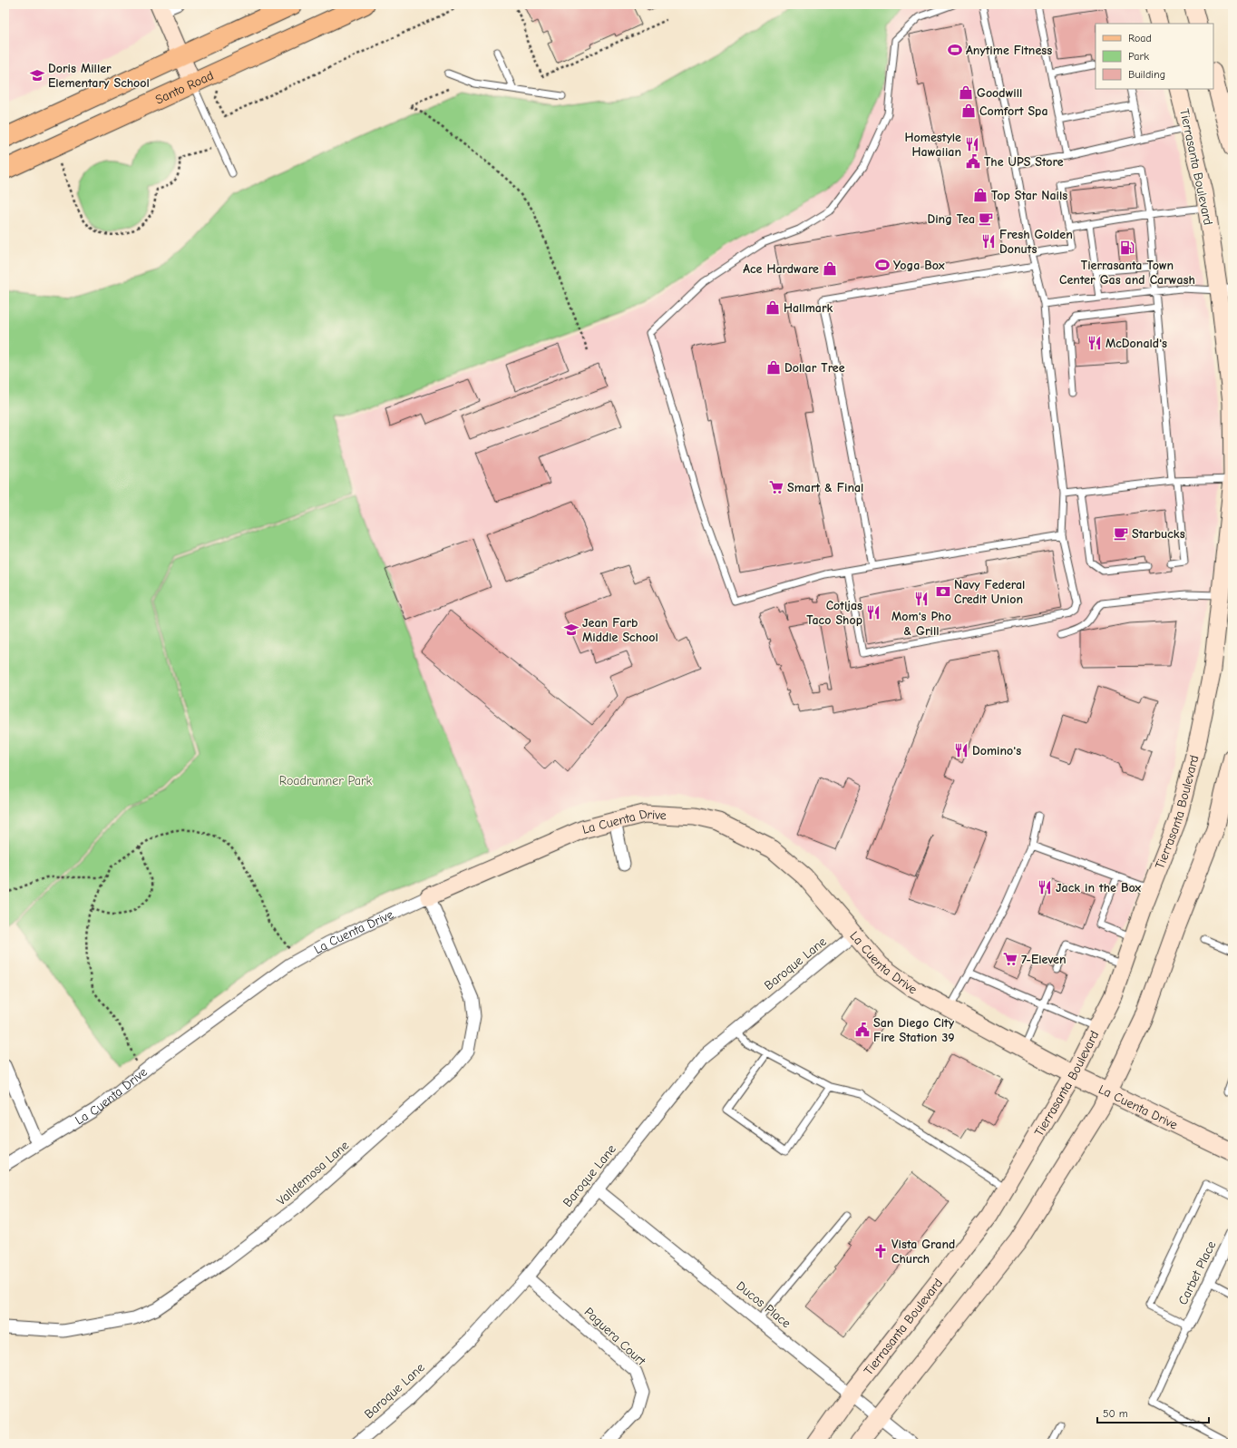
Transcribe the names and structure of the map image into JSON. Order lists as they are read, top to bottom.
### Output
{
  "streets": {
    "main road": ["Santo Road", "Tierrasanta Boulevard", "La Cuenta Drive"],
    "street": [
      "Baroque Lane",
      "Valldemosa Lane",
      "Carbet Place",
      "Ducos Place",
      "Paguera Court"
    ]
  },
  "crossings": [
    ["Tierrasanta Boulevard", "La Cuenta Drive"],
    ["Tierrasanta Boulevard", "Ducos Place"],
    ["La Cuenta Drive", "Baroque Lane"],
    ["La Cuenta Drive", "Valldemosa Lane"],
    ["Baroque Lane", "Ducos Place"],
    ["Baroque Lane", "Paguera Court"]
  ],
  "parks": ["Roadrunner Park"],
  "places": {
    "sports": ["Anytime Fitness", "Yoga Box"],
    "school or university": ["Doris Miller Elementary School", "Jean Farb Middle School"],
    "shop": [
      "Goodwill",
      "Comfort Spa",
      "Top Star Nails",
      "Ace Hardware",
      "Hallmark",
      "Dollar Tree"
    ],
    "restaurant": [
      "Homestyle Hawaiian",
      "Fresh Golden Donuts",
      "McDonald's",
      "Mom's Pho & Grill",
      "Cotijas Taco Shop",
      "Domino's",
      "Jack in the Box"
    ],
    "public building": ["The UPS Store", "San Diego City Fire Station 39"],
    "cafe": ["Ding Tea", "Starbucks"],
    "fuel station": ["Tierrasanta Town Center Gas and Carwash"],
    "supermarket": ["Smart & Final", "7-Eleven"],
    "bank": ["Navy Federal Credit Union"],
    "church": ["Vista Grand Church"]
  },
  "legend": ["Road", "Park", "Building"],
  "scale_bar": "50 m"
}
